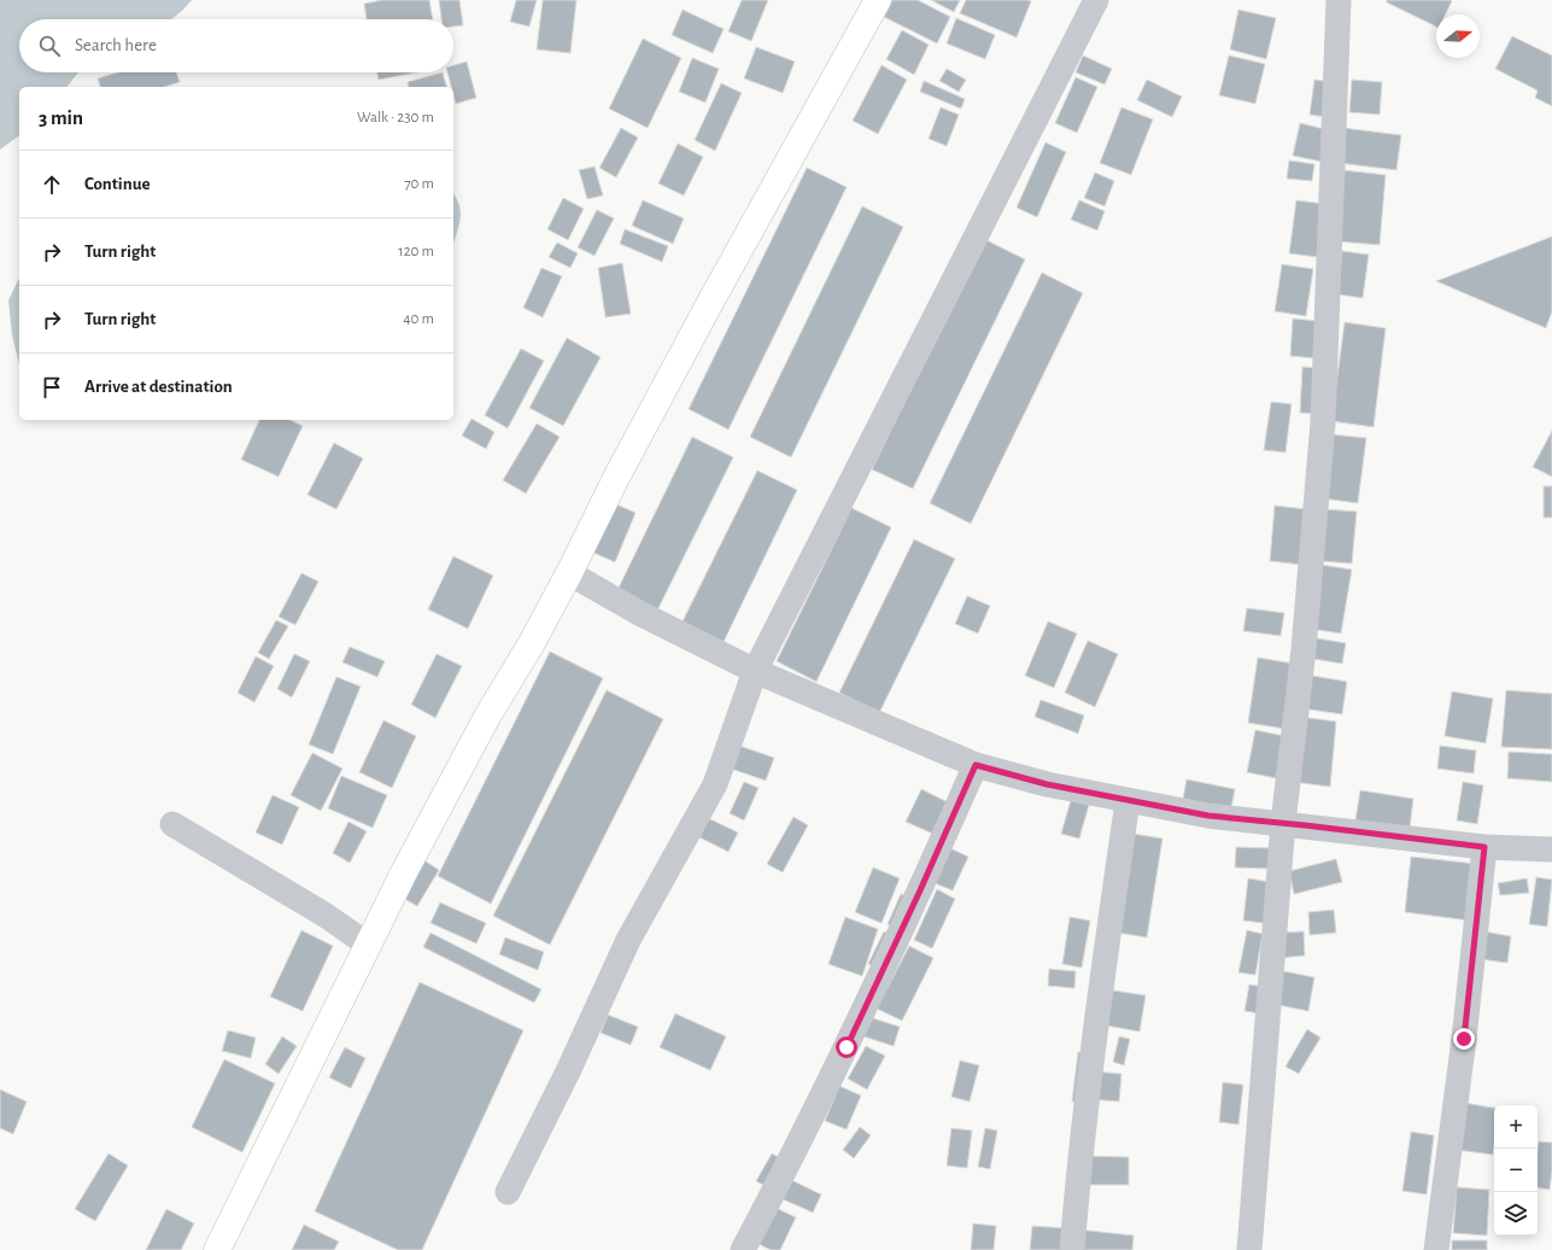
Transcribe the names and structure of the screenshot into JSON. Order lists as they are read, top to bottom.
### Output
{
  "north": "right",
  "page": {
    "search": "Search here",
    "heading": ["3 min", "Walk · 230 m"],
    "list": [
      ["Continue", "70 m"],
      ["Turn right", "120 m"],
      ["Turn right", "40 m"],
      "Arrive at destination"
    ],
    "map_buttons": ["+", "−"]
  }
}
